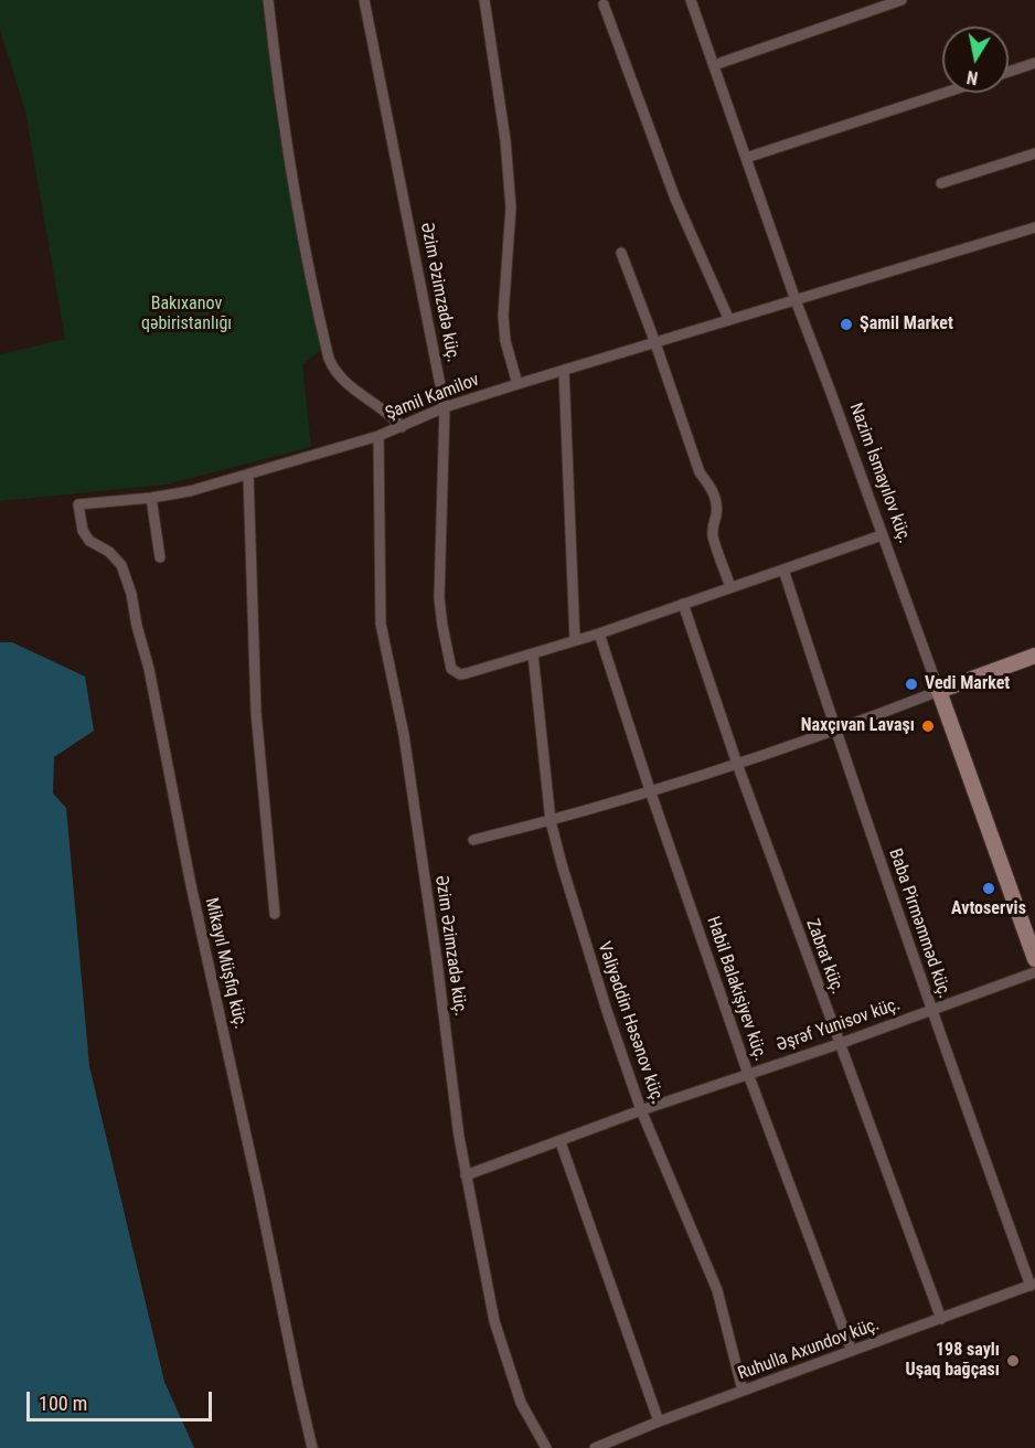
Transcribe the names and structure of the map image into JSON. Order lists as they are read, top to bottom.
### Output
{
  "streets": {
    "street": [
      "Əzim Əzimzadə küç.",
      "Şamil Kamilov",
      "Nazim İsmayılov küç.",
      "Baba Pirməmməd küç.",
      "Zabrat küç.",
      "Mikayıl Müşfiq küç.",
      "Habil Balakişiyev küç.",
      "Vəliyəddin Həsənov küç.",
      "Əşrəf Yunisov küç.",
      "Ruhulla Axundov küç."
    ]
  },
  "crossings": [
    ["Əzim Əzimzadə küç.", "Şamil Kamilov"],
    ["Əzim Əzimzadə küç.", "Vəliyəddin Həsənov küç."],
    ["Əzim Əzimzadə küç.", "Əşrəf Yunisov küç."],
    ["Şamil Kamilov", "Nazim İsmayılov küç."],
    ["Şamil Kamilov", "Mikayıl Müşfiq küç."],
    ["Baba Pirməmməd küç.", "Əşrəf Yunisov küç."],
    ["Baba Pirməmməd küç.", "Ruhulla Axundov küç."],
    ["Zabrat küç.", "Əşrəf Yunisov küç."],
    ["Zabrat küç.", "Ruhulla Axundov küç."],
    ["Habil Balakişiyev küç.", "Əşrəf Yunisov küç."],
    ["Habil Balakişiyev küç.", "Ruhulla Axundov küç."],
    ["Vəliyəddin Həsənov küç.", "Əşrəf Yunisov küç."],
    ["Vəliyəddin Həsənov küç.", "Ruhulla Axundov küç."]
  ],
  "parks": ["Bakıxanov qəbiristanlığı"],
  "places": [
    "Şamil Market",
    "Vedi Market",
    "Naxçıvan Lavaşı",
    "Avtoservis",
    "198 saylı Uşaq bağçası"
  ],
  "scale_bar": "100 m",
  "north": "bottom"
}
